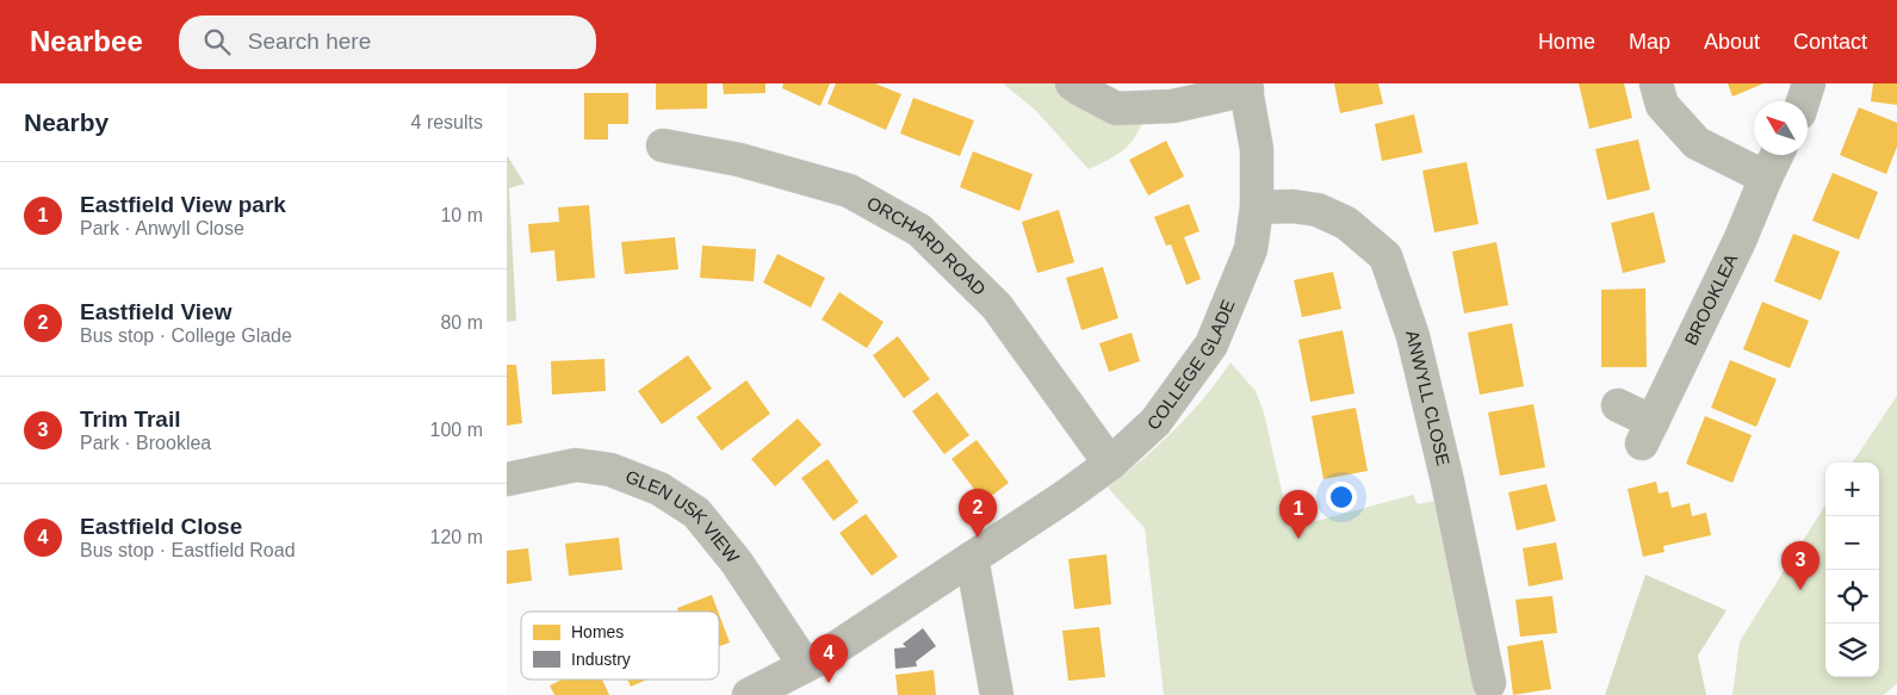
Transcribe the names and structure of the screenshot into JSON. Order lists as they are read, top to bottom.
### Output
{
  "streets": {
    "street": [
      "ORCHARD ROAD",
      "BROOKLEA",
      "COLLEGE GLADE",
      "ANWYLL CLOSE",
      "GLEN USK VIEW"
    ]
  },
  "crossings": [
    ["ORCHARD ROAD", "COLLEGE GLADE"],
    ["COLLEGE GLADE", "ANWYLL CLOSE"],
    ["COLLEGE GLADE", "GLEN USK VIEW"]
  ],
  "legend": ["Homes", "Industry"],
  "north": "top left",
  "page": {
    "header": "Nearbee",
    "search": "Search here",
    "nav": [
      "Home",
      "Map",
      "About",
      "Contact"
    ],
    "heading": ["Nearby", "4 results"],
    "list": [
      {
        "mark": "1",
        "name": "Eastfield View park",
        "note": "Park · Anwyll Close",
        "value": "10 m"
      },
      {
        "mark": "2",
        "name": "Eastfield View",
        "note": "Bus stop · College Glade",
        "value": "80 m"
      },
      {
        "mark": "3",
        "name": "Trim Trail",
        "note": "Park · Brooklea",
        "value": "100 m"
      },
      {
        "mark": "4",
        "name": "Eastfield Close",
        "note": "Bus stop · Eastfield Road",
        "value": "120 m"
      }
    ],
    "map_buttons": ["+", "−"],
    "pins": [
      "2",
      "1",
      "3",
      "4"
    ]
  }
}
